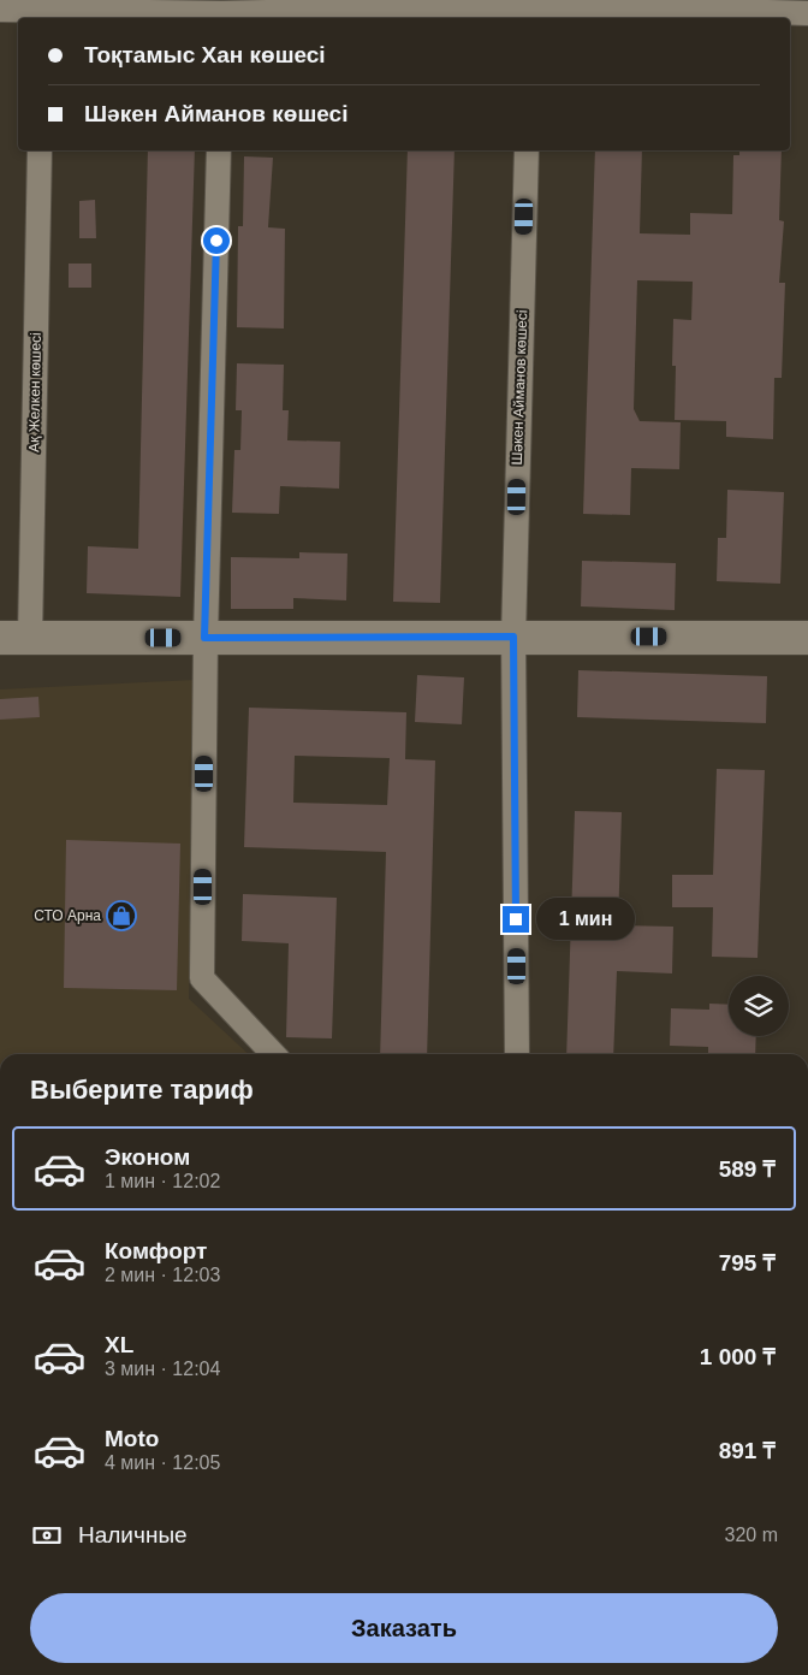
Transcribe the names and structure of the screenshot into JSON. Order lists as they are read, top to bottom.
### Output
{
  "streets": {
    "street": ["Шәкен Айманов көшесі", "Ақ Желкен көшесі"]
  },
  "places": {
    "shop": ["СТО Арна"]
  },
  "page": {
    "banner": ["Тоқтамыс Хан көшесі", "Шәкен Айманов көшесі"],
    "bubble": "1 мин",
    "heading": "Выберите тариф",
    "list": [
      {
        "name": "Эконом",
        "note": "1 мин · 12:02",
        "value": "589 ₸"
      },
      {
        "name": "Комфорт",
        "note": "2 мин · 12:03",
        "value": "795 ₸"
      },
      {
        "name": "XL",
        "note": "3 мин · 12:04",
        "value": "1 000 ₸"
      },
      {
        "name": "Moto",
        "note": "4 мин · 12:05",
        "value": "891 ₸"
      }
    ],
    "pay": ["Наличные", "320 m"],
    "buttons": "Заказать"
  }
}
